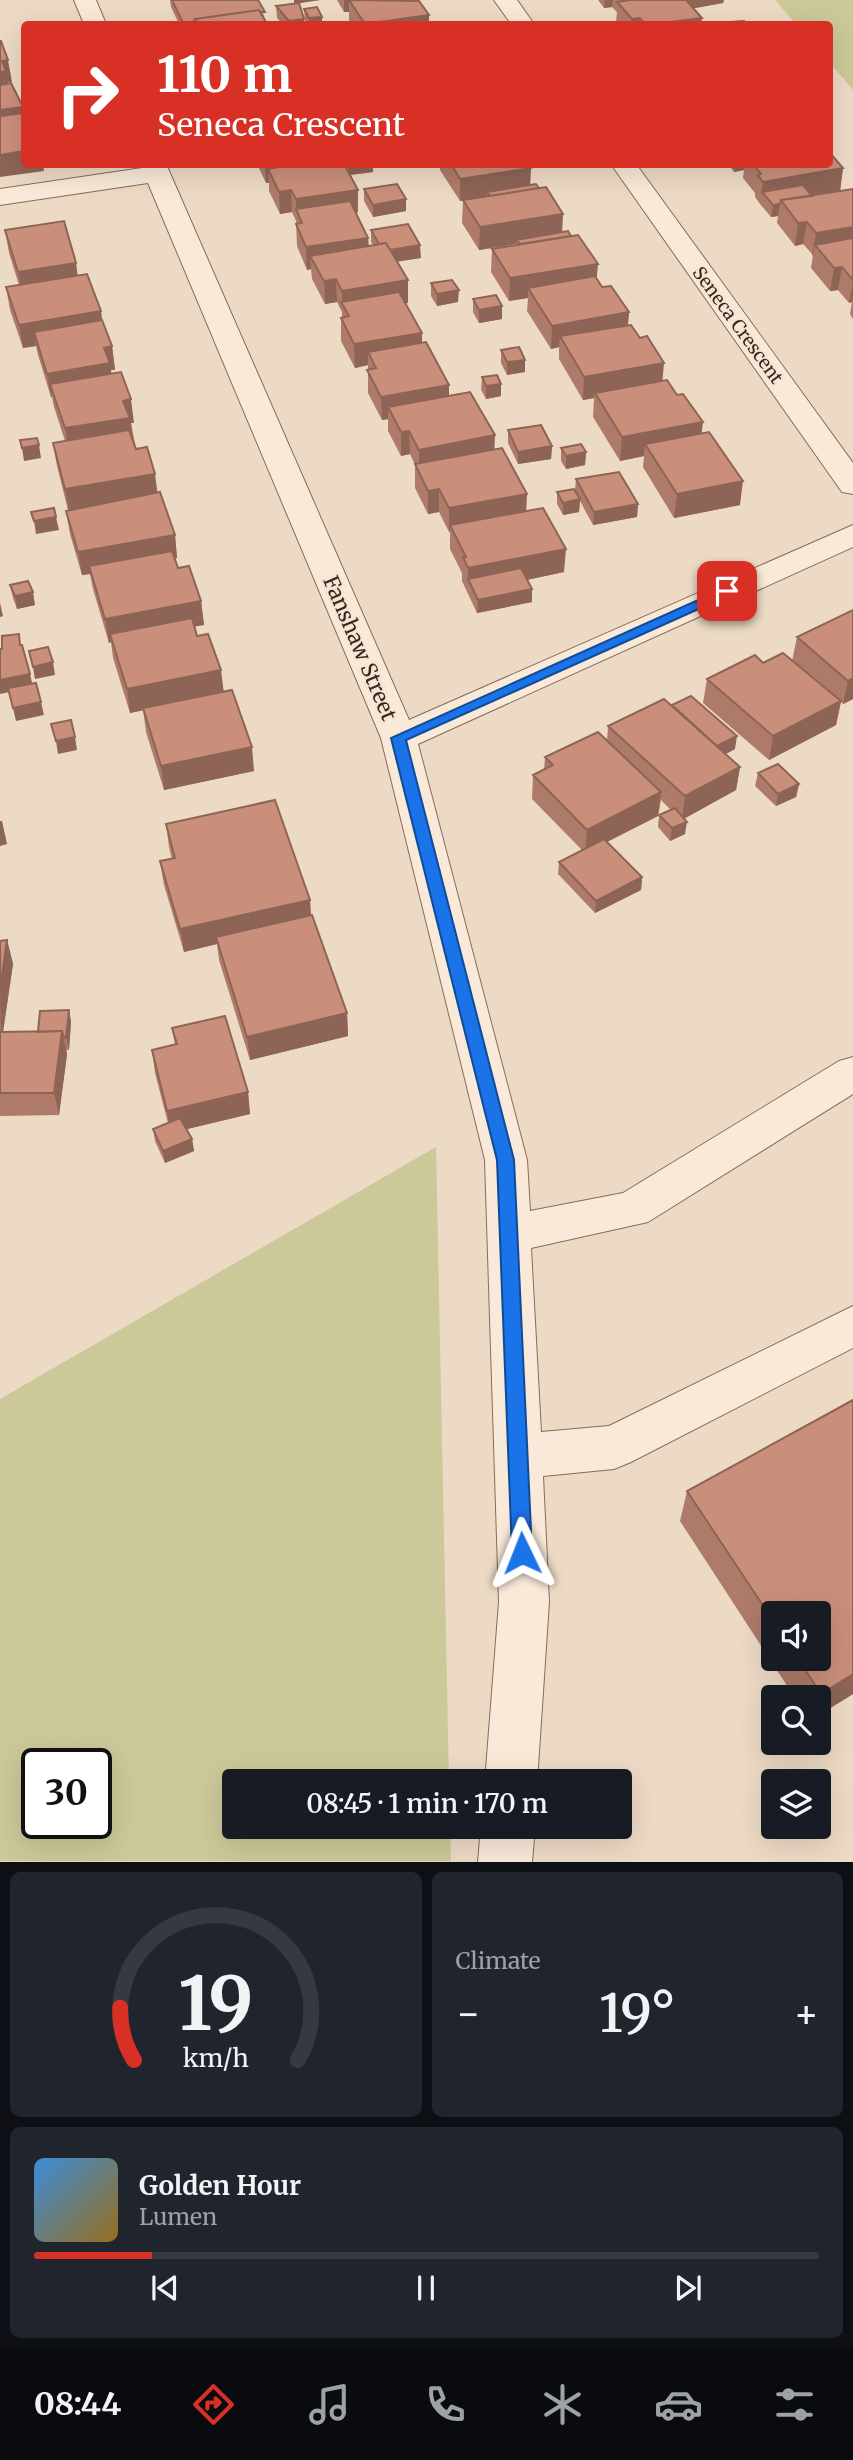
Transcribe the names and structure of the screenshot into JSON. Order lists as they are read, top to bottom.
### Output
{
  "streets": {
    "street": ["Seneca Crescent", "Fanshaw Street"]
  },
  "page": {
    "turn": ["110 m", "Seneca Crescent"],
    "limit": "30",
    "trip": "08:45 · 1 min · 170 m",
    "tile": "Climate",
    "heat": ["−", "19°", "+"],
    "song": ["Golden Hour", "Lumen"],
    "tabs": "08:44",
    "gauge": ["19", "km/h"]
  }
}
